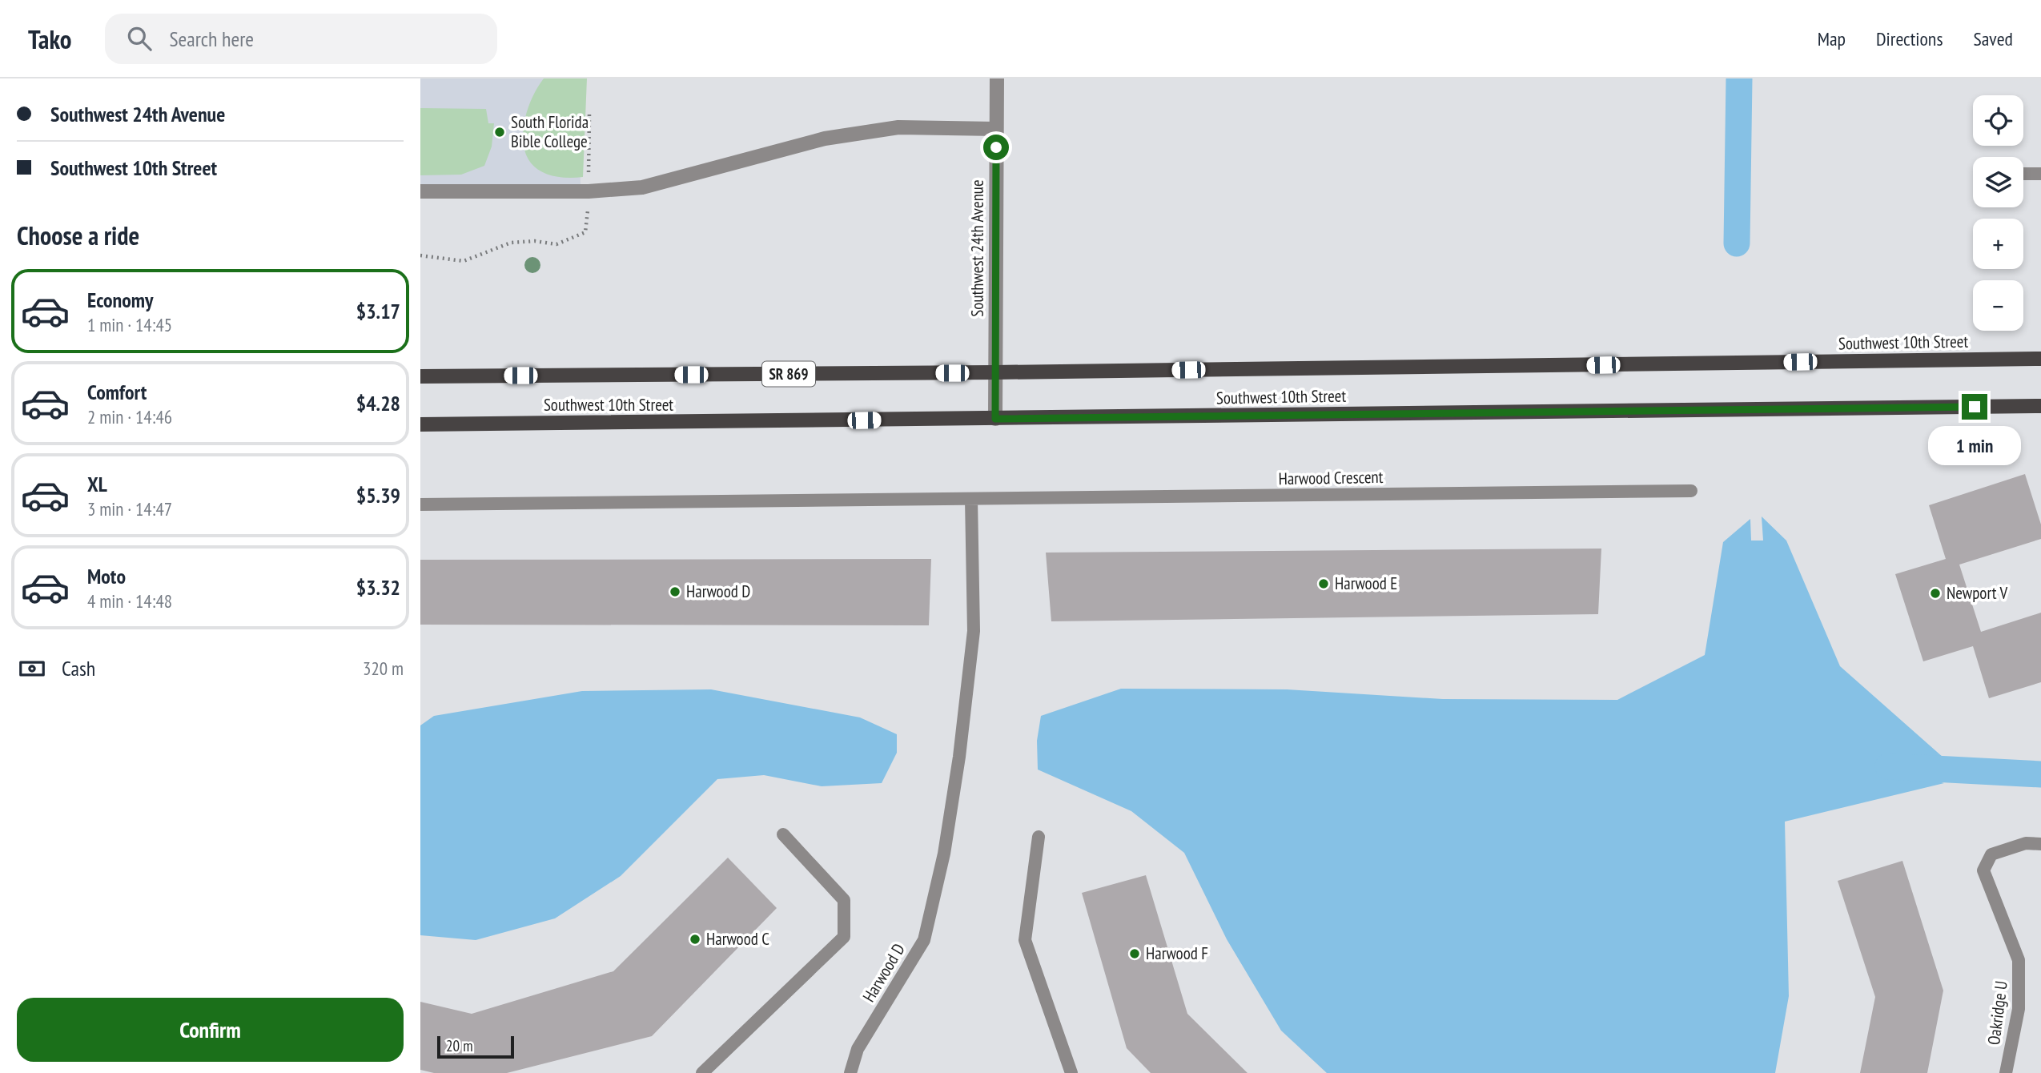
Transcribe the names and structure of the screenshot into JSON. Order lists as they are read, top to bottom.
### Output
{
  "streets": {
    "main road": ["Southwest 10th Street", "SR 869"],
    "street": ["Southwest 24th Avenue"],
    "lane": ["Harwood Crescent", "Harwood D", "Oakridge U"]
  },
  "crossings": [
    ["Southwest 24th Avenue", "Southwest 10th Street"],
    ["Harwood Crescent", "Harwood D"]
  ],
  "places": [
    "South Florida Bible College",
    "Harwood E",
    "Harwood D",
    "Newport V",
    "Harwood C",
    "Harwood F"
  ],
  "scale_bar": "20 m",
  "page": {
    "header": "Tako",
    "search": "Search here",
    "nav": ["Map", "Directions", "Saved"],
    "banner": ["Southwest 24th Avenue", "Southwest 10th Street"],
    "map_buttons": ["+", "−"],
    "heading": "Choose a ride",
    "list": [
      {
        "name": "Economy",
        "note": "1 min · 14:45",
        "value": "$3.17"
      },
      {
        "name": "Comfort",
        "note": "2 min · 14:46",
        "value": "$4.28"
      },
      {
        "name": "XL",
        "note": "3 min · 14:47",
        "value": "$5.39"
      },
      {
        "name": "Moto",
        "note": "4 min · 14:48",
        "value": "$3.32"
      }
    ],
    "bubble": "1 min",
    "pay": ["Cash", "320 m"],
    "buttons": "Confirm",
    "scale": "20 m"
  }
}
